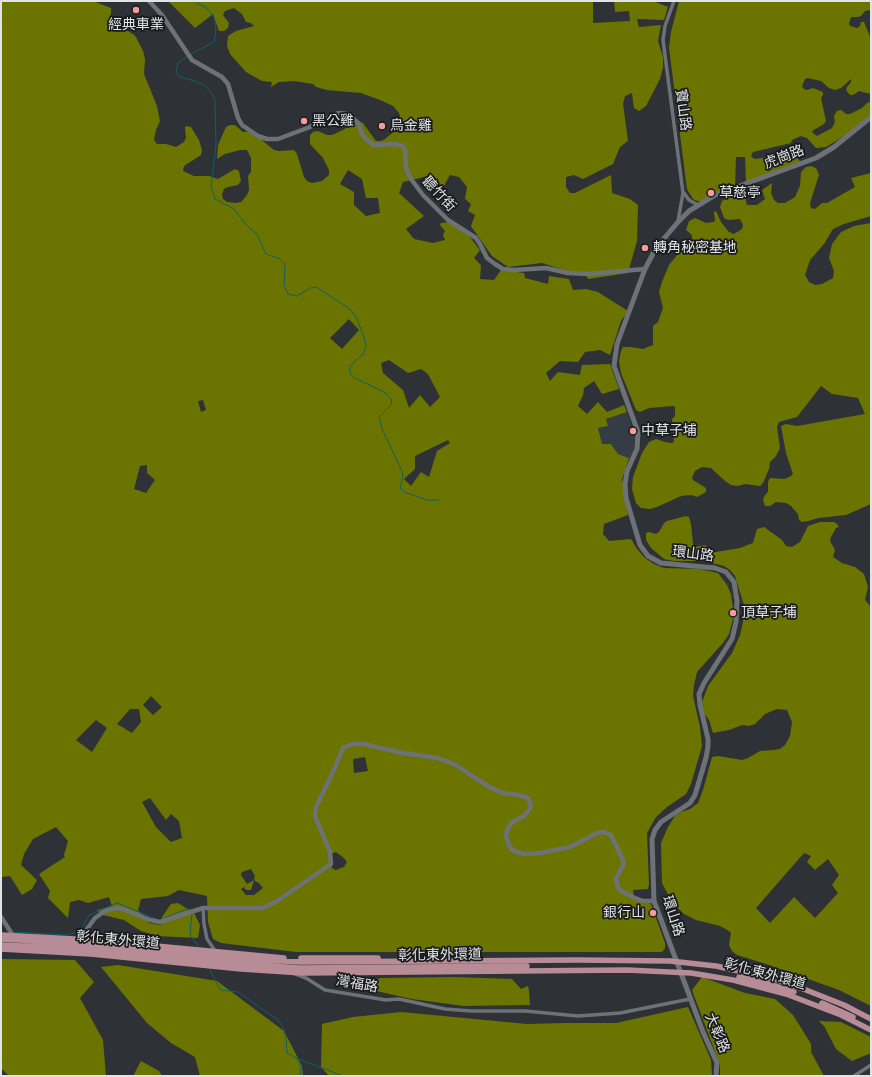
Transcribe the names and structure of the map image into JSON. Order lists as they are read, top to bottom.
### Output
{
  "streets": {
    "main road": [
      "虎崗路",
      "環山路",
      "彰化東外環道",
      "大彰路"
    ],
    "street": ["寶山路", "聽竹街", "灣福路"]
  },
  "crossings": [
    ["寶山路", "環山路"],
    ["虎崗路", "環山路"],
    ["聽竹街", "環山路"],
    ["環山路", "彰化東外環道"],
    ["環山路", "灣福路"],
    ["環山路", "大彰路"],
    ["灣福路", "大彰路"]
  ],
  "places": [
    "經典車業",
    "黑公雞",
    "烏金雞",
    "草慈亭",
    "轉角秘密基地",
    "中草子埔",
    "頂草子埔",
    "銀行山"
  ]
}
